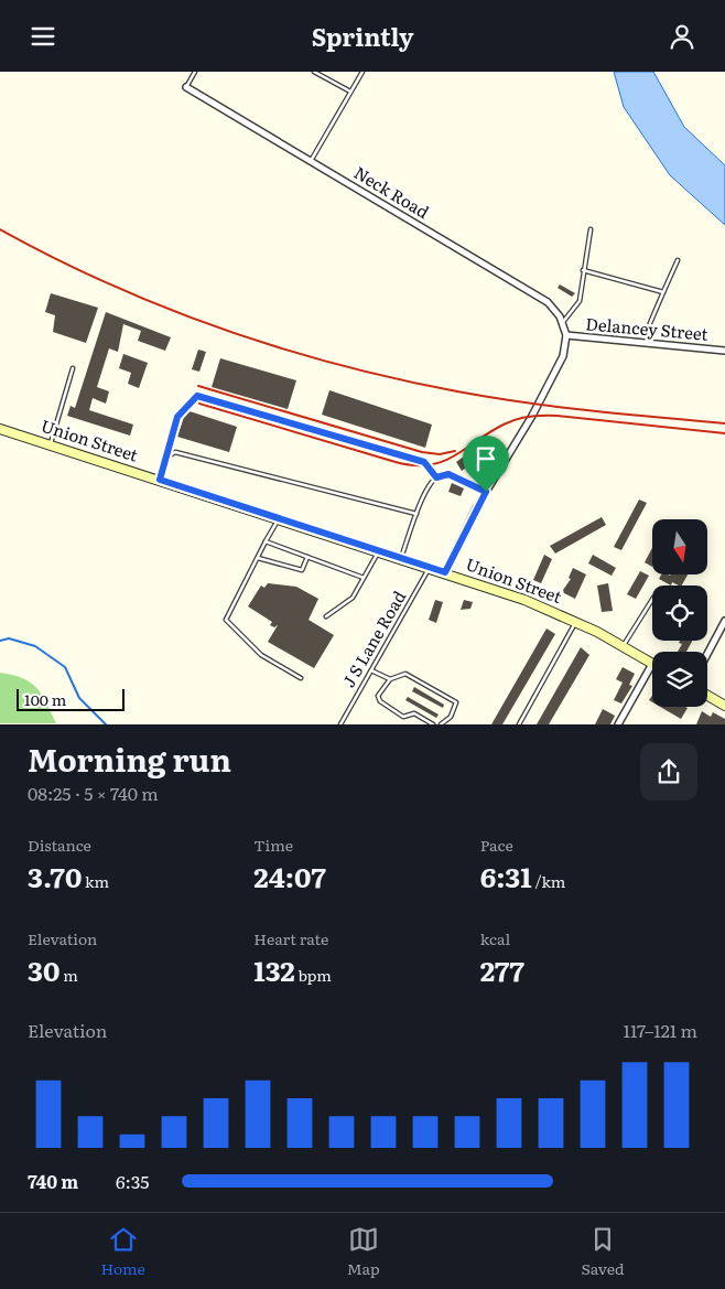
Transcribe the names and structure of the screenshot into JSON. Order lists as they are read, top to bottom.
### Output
{
  "streets": {
    "main road": ["Union Street"],
    "street": ["Neck Road", "Delancey Street"],
    "lane": ["J S Lane Road"]
  },
  "crossings": [
    ["Neck Road", "Delancey Street"],
    ["Union Street", "J S Lane Road"]
  ],
  "scale_bar": "100 m",
  "north": "bottom",
  "page": {
    "header": "Sprintly",
    "scale": "100 m",
    "heading": ["Morning run", "08:25 · 5 × 740 m"],
    "stats": [
      ["Distance", "3.70 km"],
      ["Time", "24:07"],
      ["Pace", "6:31 /km"],
      ["Elevation", "30 m"],
      ["Heart rate", "132 bpm"],
      ["kcal", "277"]
    ],
    "chart": ["Elevation", "117–121 m"],
    "list": [
      {
        "name": "740 m",
        "note": "6:35"
      }
    ],
    "tabs": ["Home", "Map", "Saved"]
  }
}
